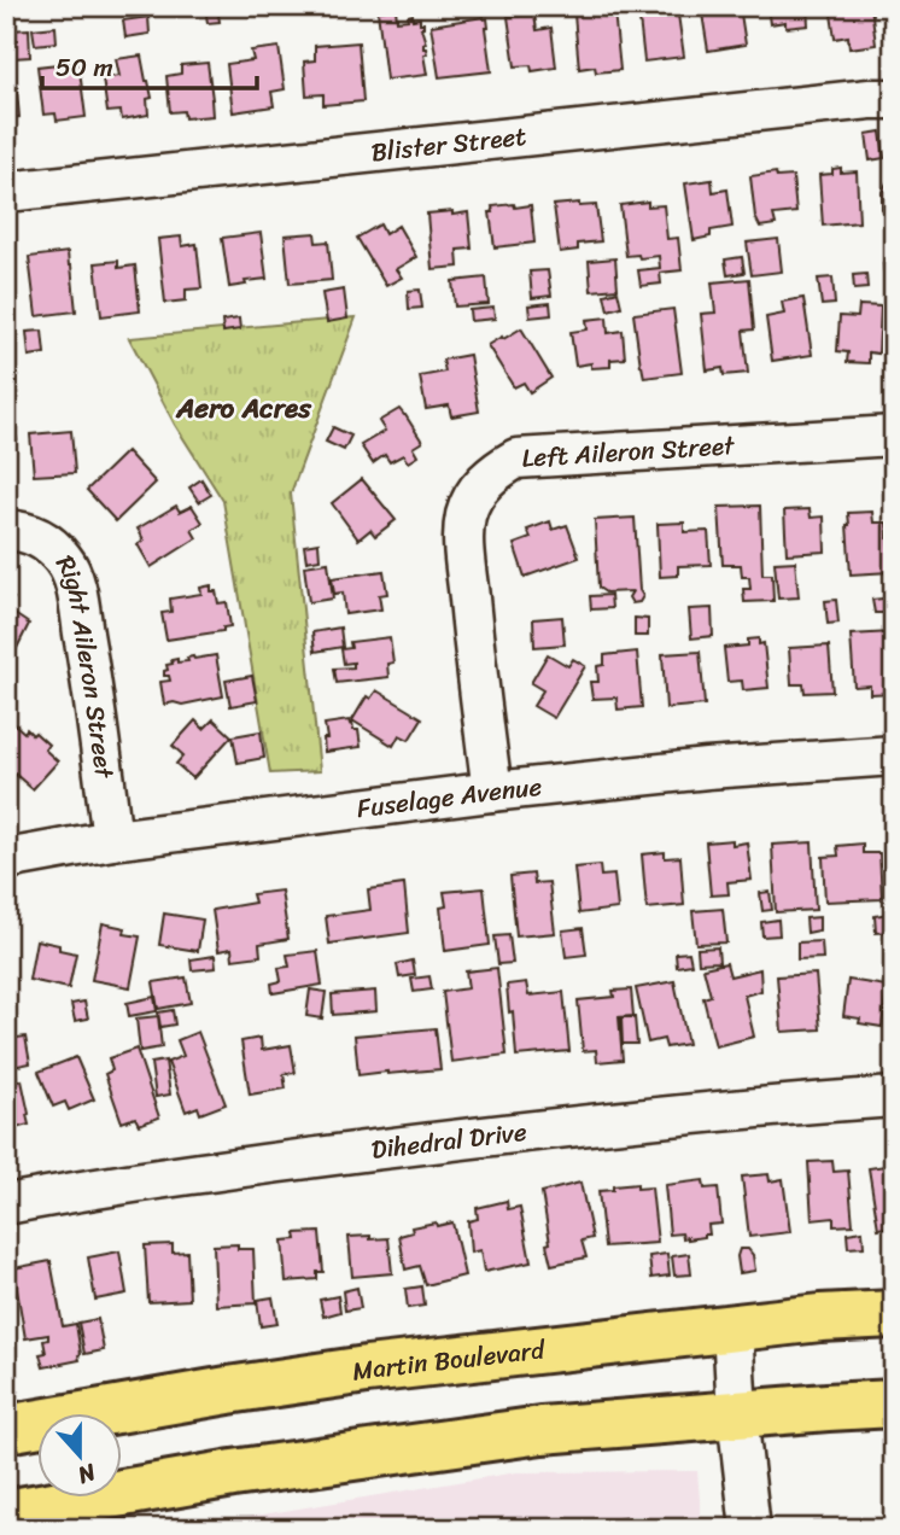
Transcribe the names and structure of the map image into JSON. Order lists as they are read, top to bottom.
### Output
{
  "streets": {
    "main road": ["Martin Boulevard"],
    "street": [
      "Blister Street",
      "Left Aileron Street",
      "Right Aileron Street",
      "Fuselage Avenue",
      "Dihedral Drive"
    ]
  },
  "crossings": [
    ["Left Aileron Street", "Fuselage Avenue"],
    ["Right Aileron Street", "Fuselage Avenue"]
  ],
  "districts": ["Aero Acres"],
  "scale_bar": "50 m",
  "north": "bottom"
}
